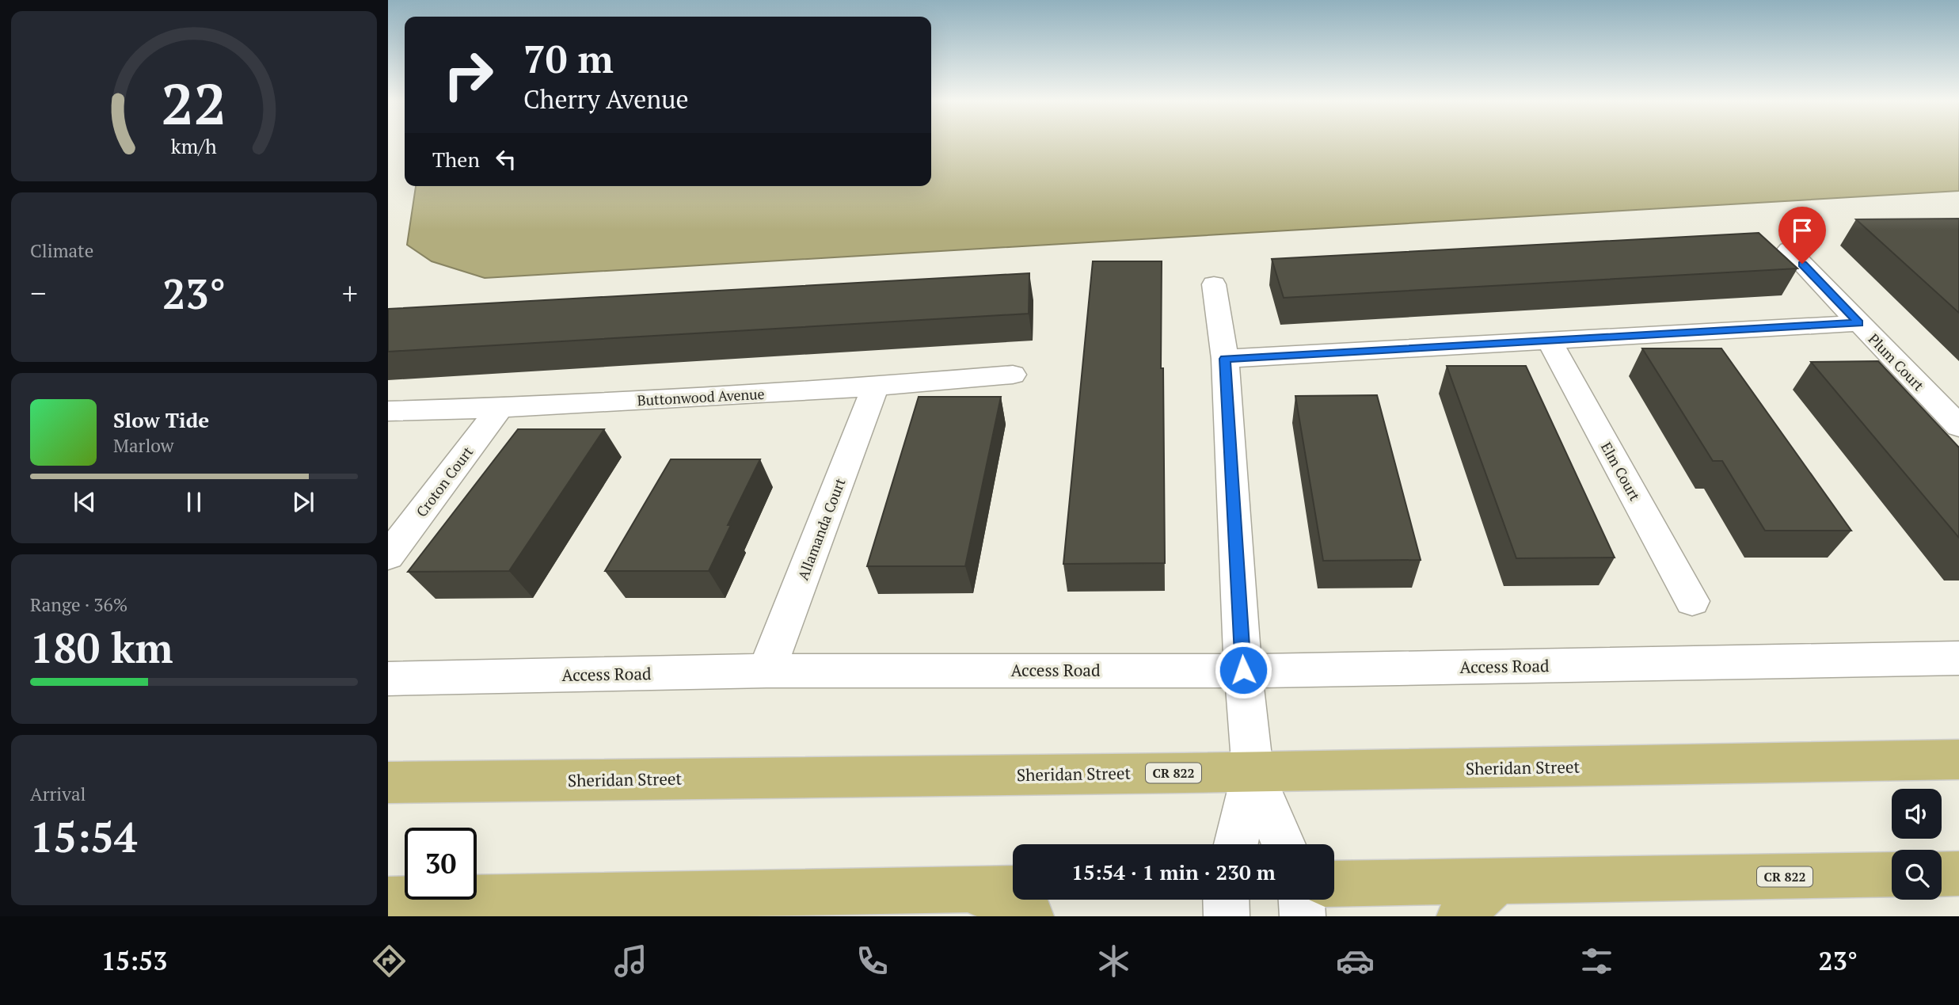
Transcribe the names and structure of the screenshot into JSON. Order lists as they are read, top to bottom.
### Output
{
  "streets": {
    "main road": ["Sheridan Street", "CR 822"],
    "street": [
      "Plum Court",
      "Buttonwood Avenue",
      "Elm Court",
      "Croton Court",
      "Allamanda Court",
      "Access Road"
    ]
  },
  "crossings": [
    ["Buttonwood Avenue", "Croton Court"],
    ["Buttonwood Avenue", "Allamanda Court"],
    ["Allamanda Court", "Access Road"]
  ],
  "page": {
    "turn": ["70 m", "Cherry Avenue"],
    "then": "Then",
    "tile": [
      "Climate",
      ["Range · 36%", "180 km"],
      ["Arrival", "15:54"]
    ],
    "heat": ["−", "23°", "+"],
    "song": ["Slow Tide", "Marlow"],
    "limit": "30",
    "trip": "15:54 · 1 min · 230 m",
    "tabs": ["15:53", "23°"],
    "gauge": ["22", "km/h"]
  }
}
